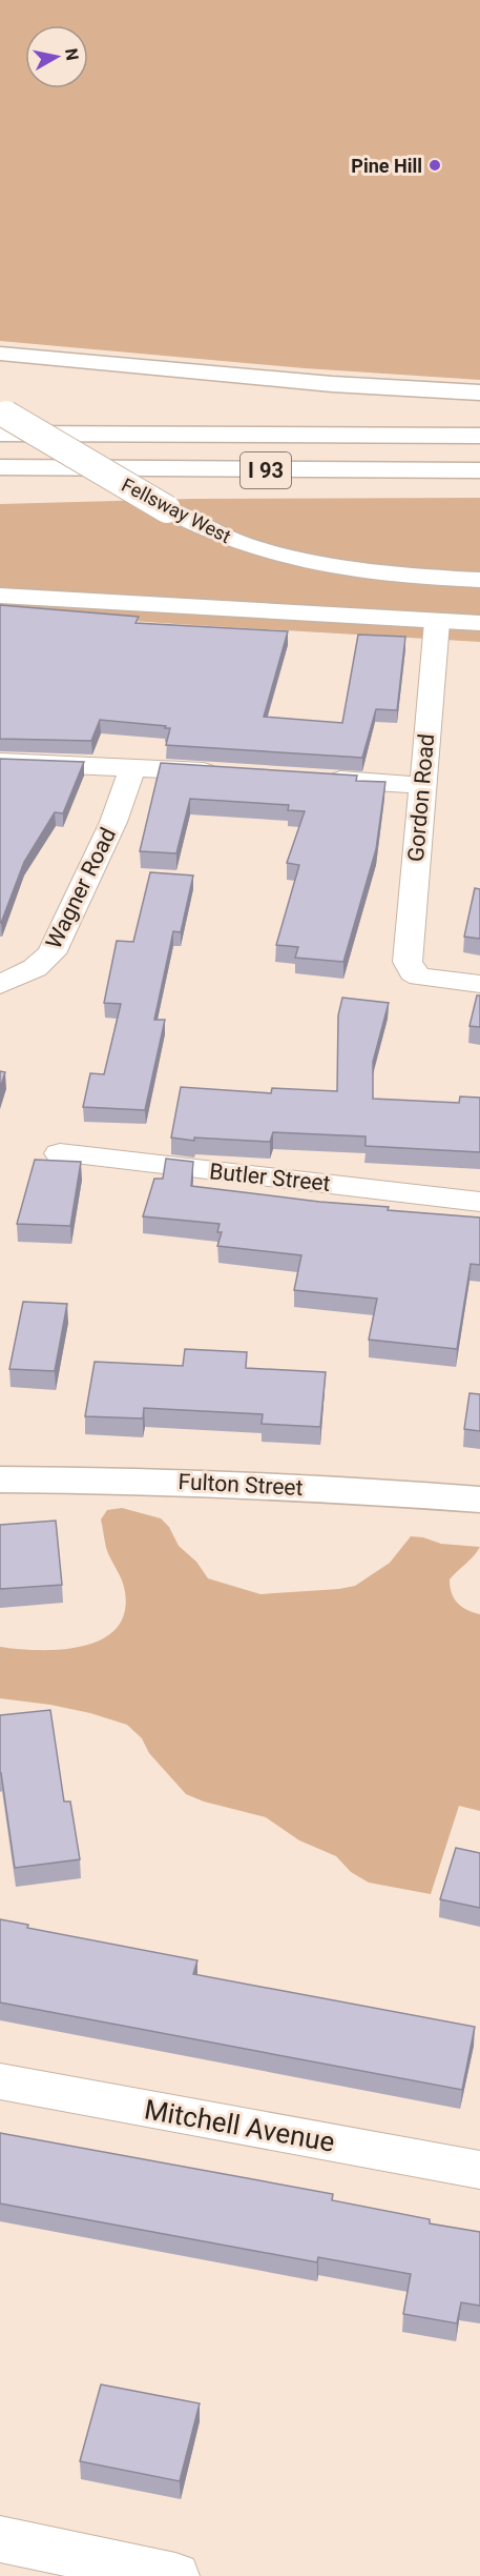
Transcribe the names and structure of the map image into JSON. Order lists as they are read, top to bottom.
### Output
{
  "streets": {
    "main road": ["I 93", "Fellsway West", "Fulton Street"],
    "street": [
      "Gordon Road",
      "Wagner Road",
      "Butler Street",
      "Mitchell Avenue"
    ]
  },
  "crossings": [
    ["I 93", "Fellsway West"]
  ],
  "places": ["Pine Hill"],
  "north": "right"
}
